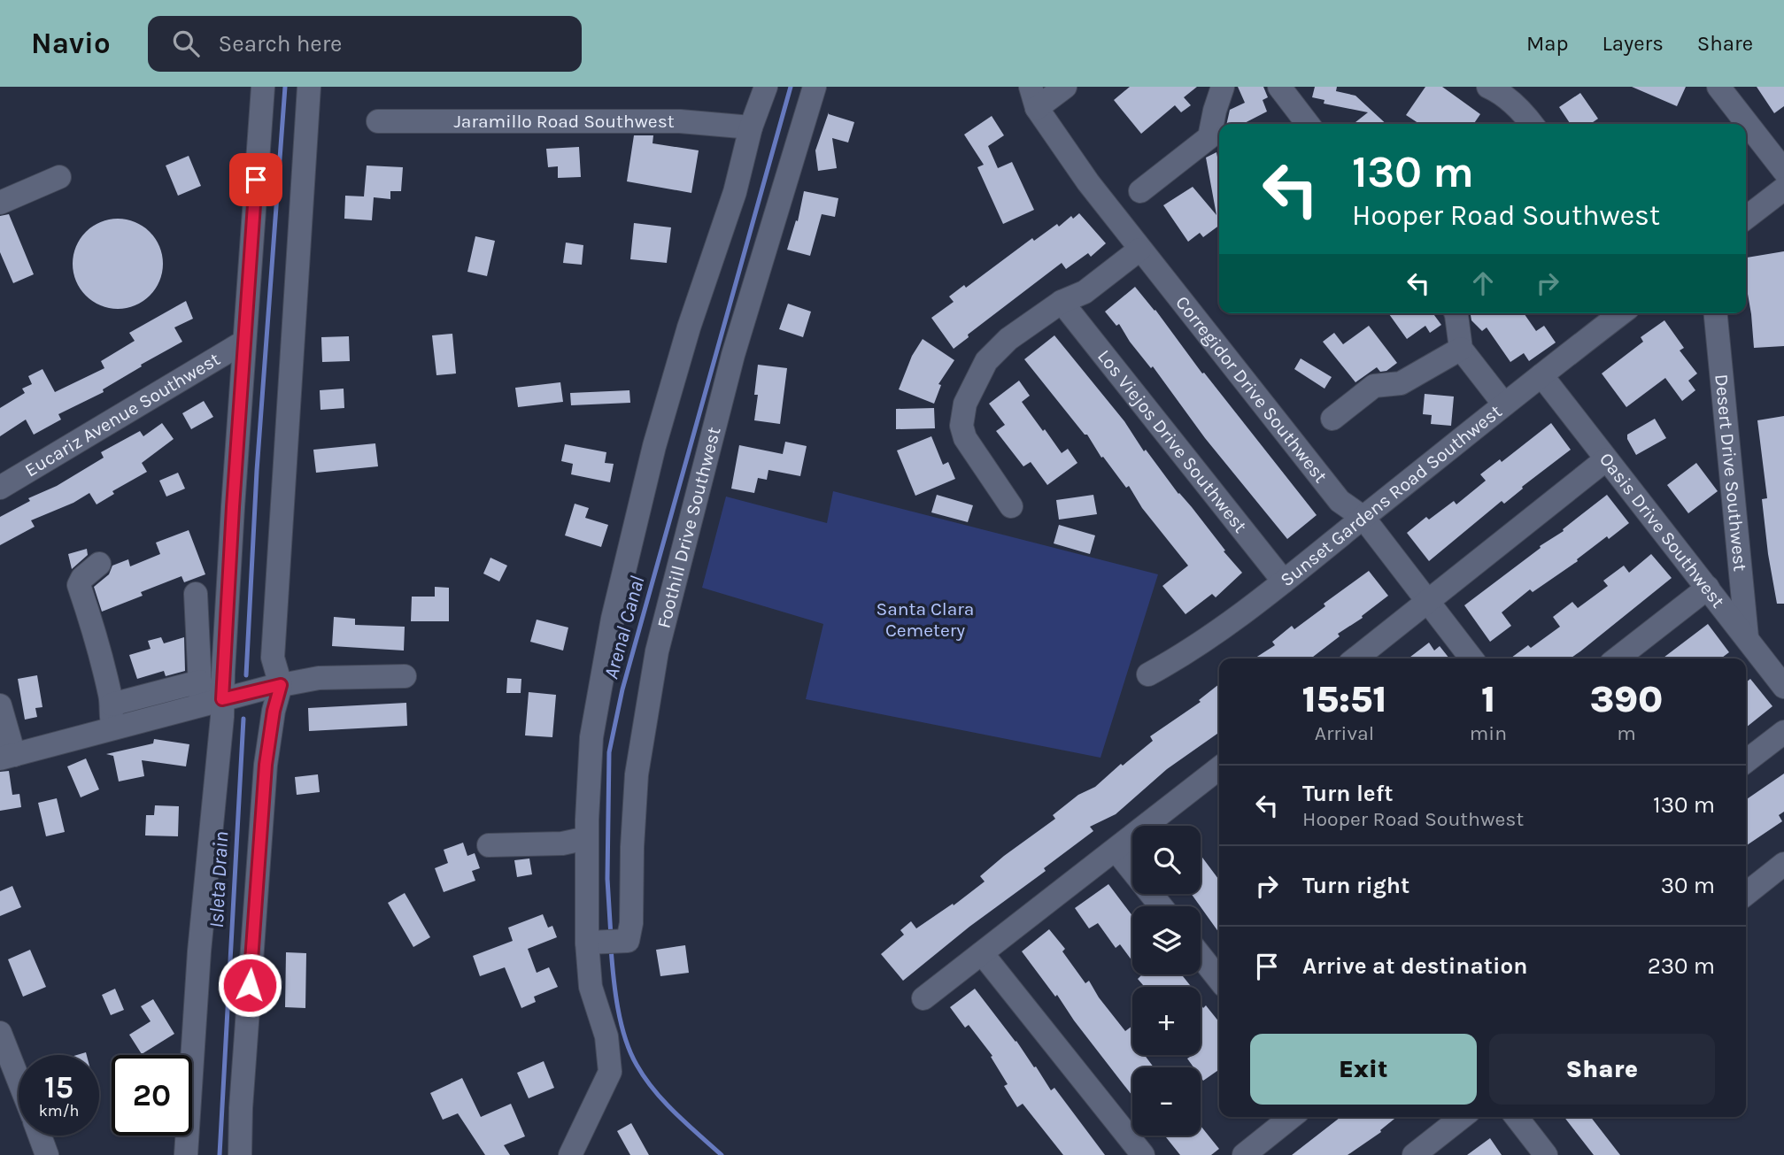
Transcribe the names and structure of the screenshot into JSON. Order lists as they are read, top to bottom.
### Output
{
  "streets": {
    "street": [
      "Jaramillo Road Southwest",
      "Corregidor Drive Southwest",
      "Eucariz Avenue Southwest",
      "Los Viejos Drive Southwest",
      "Desert Drive Southwest",
      "Sunset Gardens Road Southwest",
      "Foothill Drive Southwest",
      "Oasis Drive Southwest"
    ]
  },
  "crossings": [
    ["Corregidor Drive Southwest", "Sunset Gardens Road Southwest"],
    ["Los Viejos Drive Southwest", "Sunset Gardens Road Southwest"],
    ["Desert Drive Southwest", "Oasis Drive Southwest"],
    ["Sunset Gardens Road Southwest", "Oasis Drive Southwest"]
  ],
  "water": ["Arenal Canal", "Isleta Drain"],
  "parks": ["Santa Clara Cemetery"],
  "page": {
    "header": "Navio",
    "search": "Search here",
    "nav": ["Map", "Layers", "Share"],
    "turn": ["130 m", "Hooper Road Southwest"],
    "eta": [
      "15:51",
      "Arrival",
      "1",
      "min",
      "390",
      "m"
    ],
    "list": [
      {
        "name": "Turn left",
        "note": "Hooper Road Southwest",
        "value": "130 m"
      },
      {
        "name": "Turn right",
        "value": "30 m"
      },
      {
        "name": "Arrive at destination",
        "value": "230 m"
      }
    ],
    "map_buttons": ["+", "−"],
    "buttons": ["Exit", "Share"],
    "speed": "15 km/h",
    "limit": "20"
  }
}
